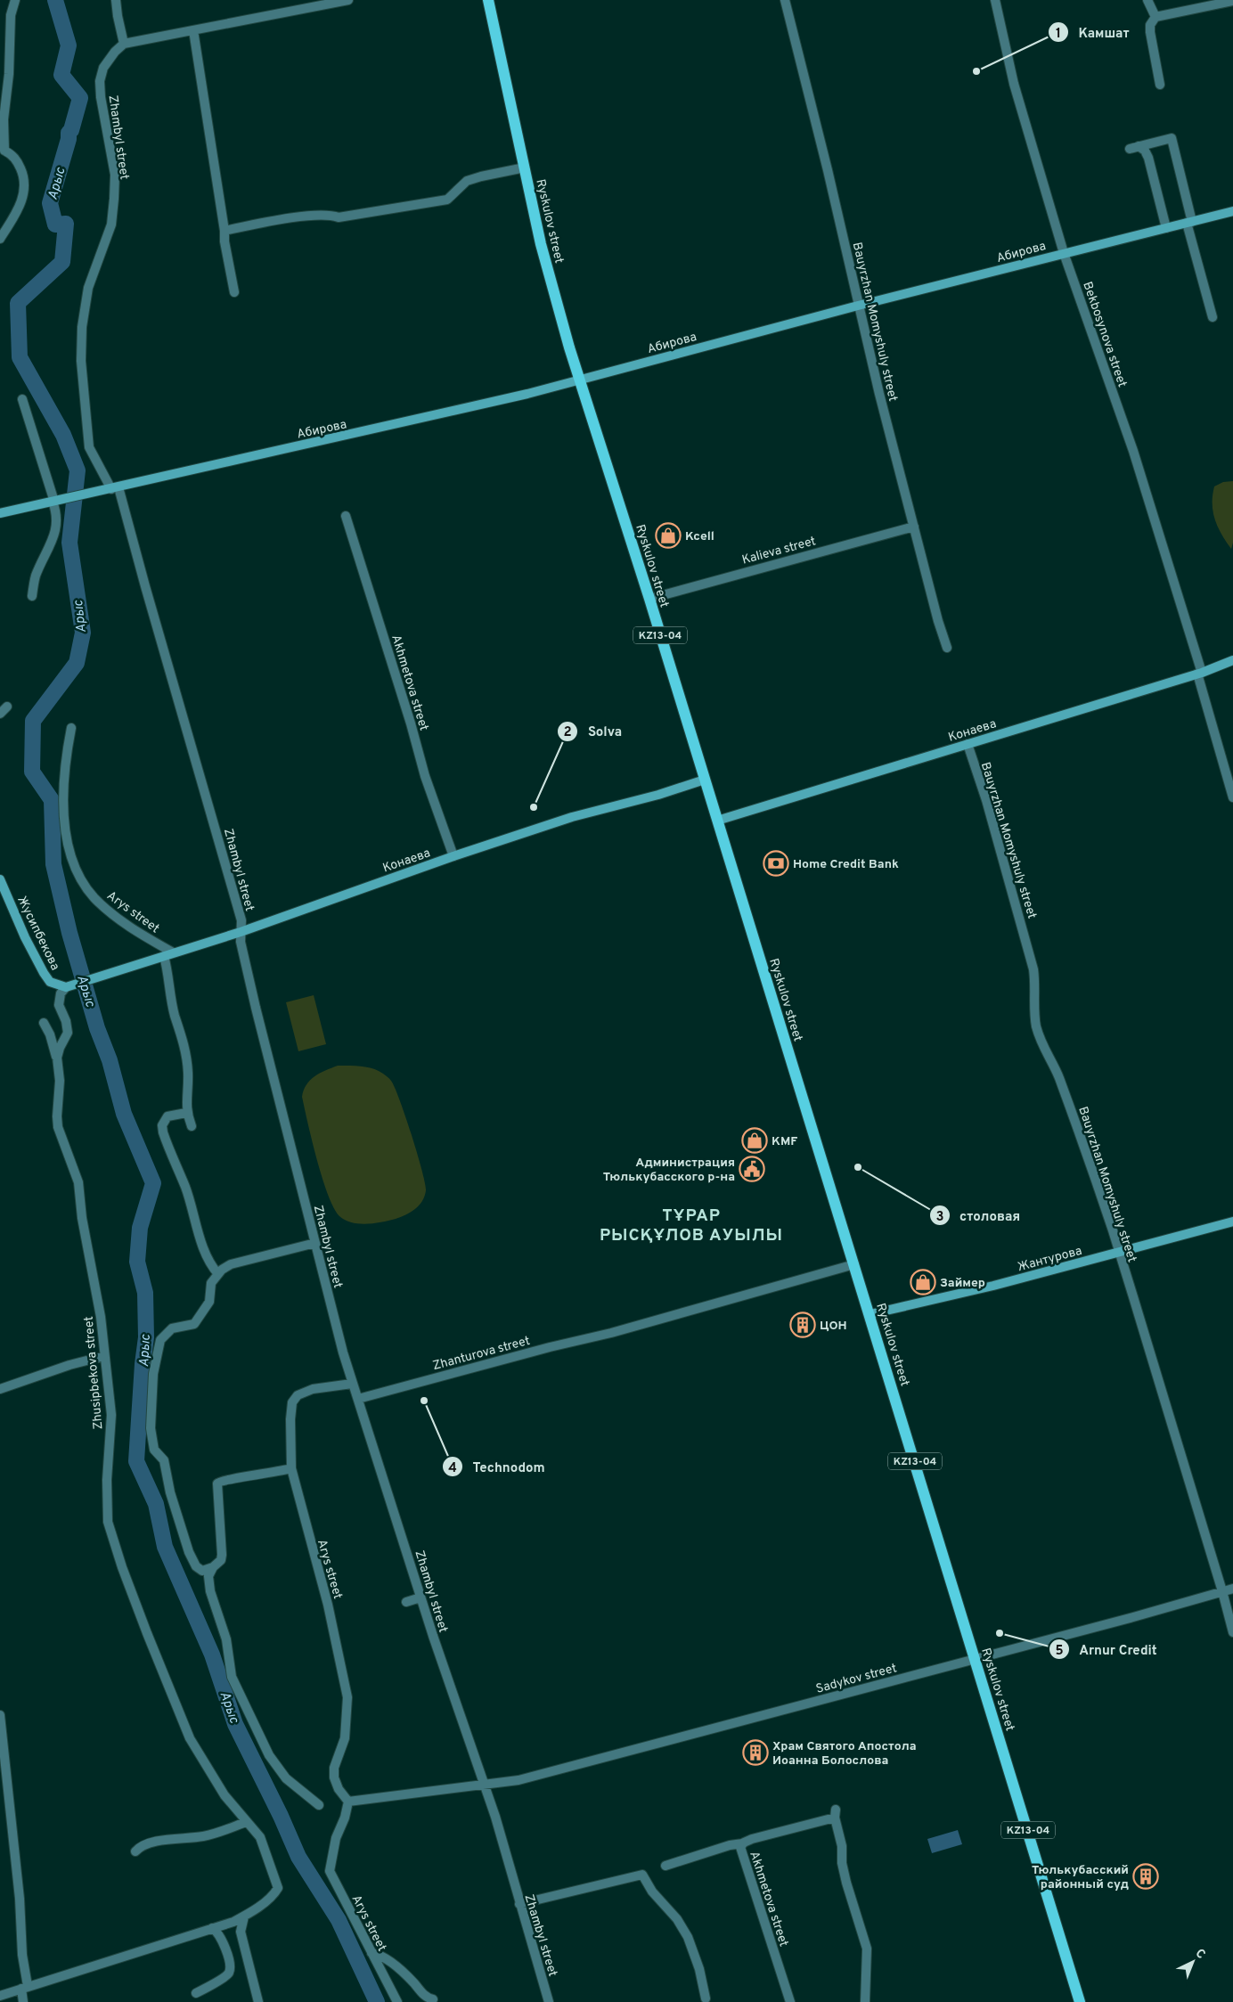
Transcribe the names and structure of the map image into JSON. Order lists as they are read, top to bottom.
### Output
{
  "streets": {
    "main road": ["Ryskulov street", "KZ13-04"],
    "street": [
      "Zhambyl street",
      "Абирова",
      "Bauyrzhan Momyshuly street",
      "Bekbosynova street",
      "Kalieva street",
      "Akhmetova street",
      "Конаева",
      "Arys street",
      "Жусипбекова",
      "Жантурова",
      "Zhanturova street",
      "Zhusipbekova street",
      "Sadykov street"
    ]
  },
  "crossings": [
    ["Zhambyl street", "Абирова"],
    ["Zhambyl street", "Конаева"],
    ["Zhambyl street", "Arys street"],
    ["Zhambyl street", "Zhanturova street"],
    ["Zhambyl street", "Sadykov street"],
    ["Ryskulov street", "Абирова"],
    ["Ryskulov street", "Kalieva street"],
    ["Ryskulov street", "Конаева"],
    ["Ryskulov street", "Жантурова"],
    ["Ryskulov street", "Zhanturova street"],
    ["Ryskulov street", "Sadykov street"],
    ["Абирова", "Bauyrzhan Momyshuly street"],
    ["Абирова", "Bekbosynova street"],
    ["Bauyrzhan Momyshuly street", "Kalieva street"],
    ["Bauyrzhan Momyshuly street", "Конаева"],
    ["Bauyrzhan Momyshuly street", "Жантурова"],
    ["Bauyrzhan Momyshuly street", "Sadykov street"],
    ["Bekbosynova street", "Конаева"],
    ["Akhmetova street", "Конаева"],
    ["Конаева", "Arys street"],
    ["Конаева", "Жусипбекова"],
    ["Конаева", "Zhusipbekova street"],
    ["Жусипбекова", "Zhusipbekova street"]
  ],
  "districts": ["ТҰРАР РЫСҚҰЛОВ АУЫЛЫ"],
  "water": ["Арыс"],
  "places": {
    "other": [
      "Камшат",
      "Solva",
      "столовая",
      "Technodom",
      "Arnur Credit"
    ],
    "shop": ["Kcell", "KMF", "Займер"],
    "bank": ["Home Credit Bank"],
    "public building": ["Администрация Тюлькубасского р-на"],
    "building": ["ЦОН", "Храм Святого Апостола Иоанна Болослова", "Тюлькубасский районный суд"]
  },
  "north": "top right"
}
